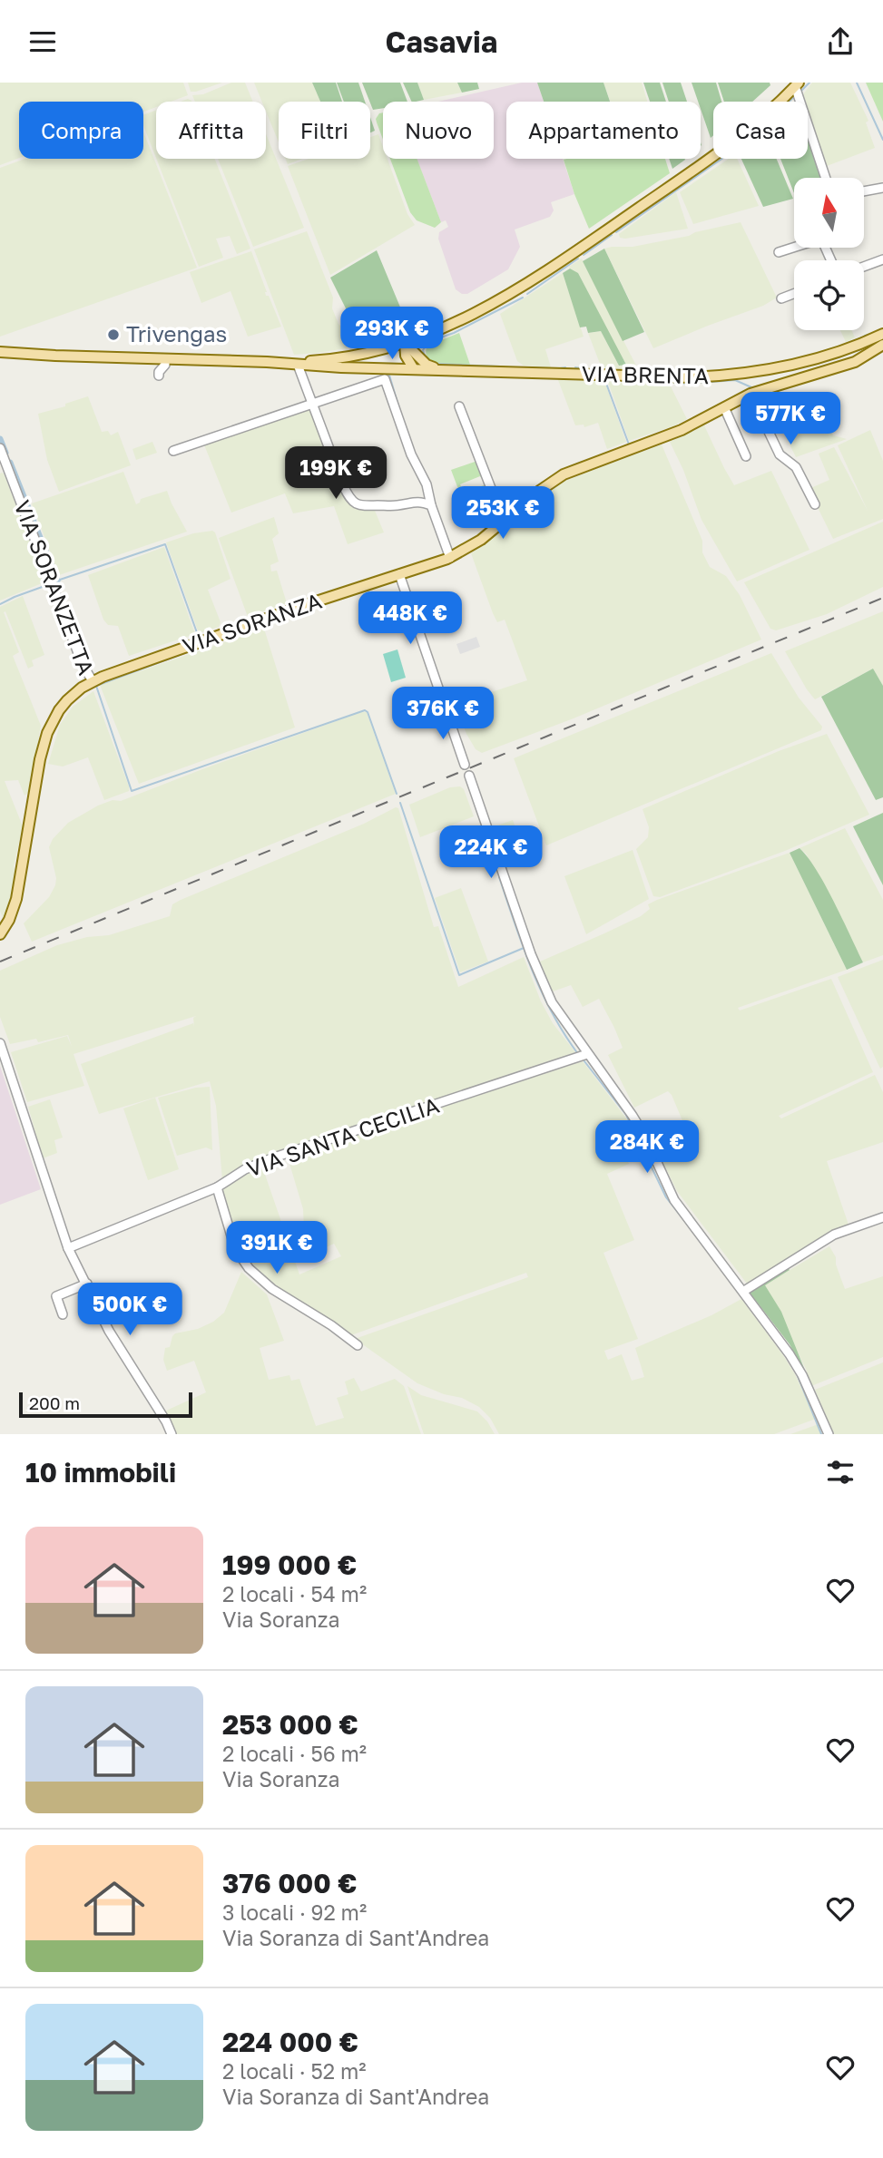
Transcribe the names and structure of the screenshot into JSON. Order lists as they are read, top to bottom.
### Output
{
  "streets": {
    "main road": ["VIA BRENTA", "VIA SORANZETTA", "VIA SORANZA"],
    "street": ["VIA SANTA CECILIA"]
  },
  "crossings": [
    ["VIA SORANZETTA", "VIA SORANZA"]
  ],
  "places": ["Trivengas"],
  "scale_bar": "200 m",
  "north": "top",
  "page": {
    "header": "Casavia",
    "chip": [
      "Compra",
      "Affitta",
      "Filtri",
      "Nuovo",
      "Appartamento",
      "Casa"
    ],
    "price": [
      "293K €",
      "577K €",
      "199K €",
      "253K €",
      "448K €",
      "376K €",
      "224K €",
      "284K €",
      "391K €",
      "500K €"
    ],
    "scale": "200 m",
    "heading": "10 immobili",
    "list": [
      {
        "name": "199 000 €",
        "note": "2 locali · 54 m² · Via Soranza"
      },
      {
        "name": "253 000 €",
        "note": "2 locali · 56 m² · Via Soranza"
      },
      {
        "name": "376 000 €",
        "note": "3 locali · 92 m² · Via Soranza di Sant'Andrea"
      },
      {
        "name": "224 000 €",
        "note": "2 locali · 52 m² · Via Soranza di Sant'Andrea"
      }
    ]
  }
}
